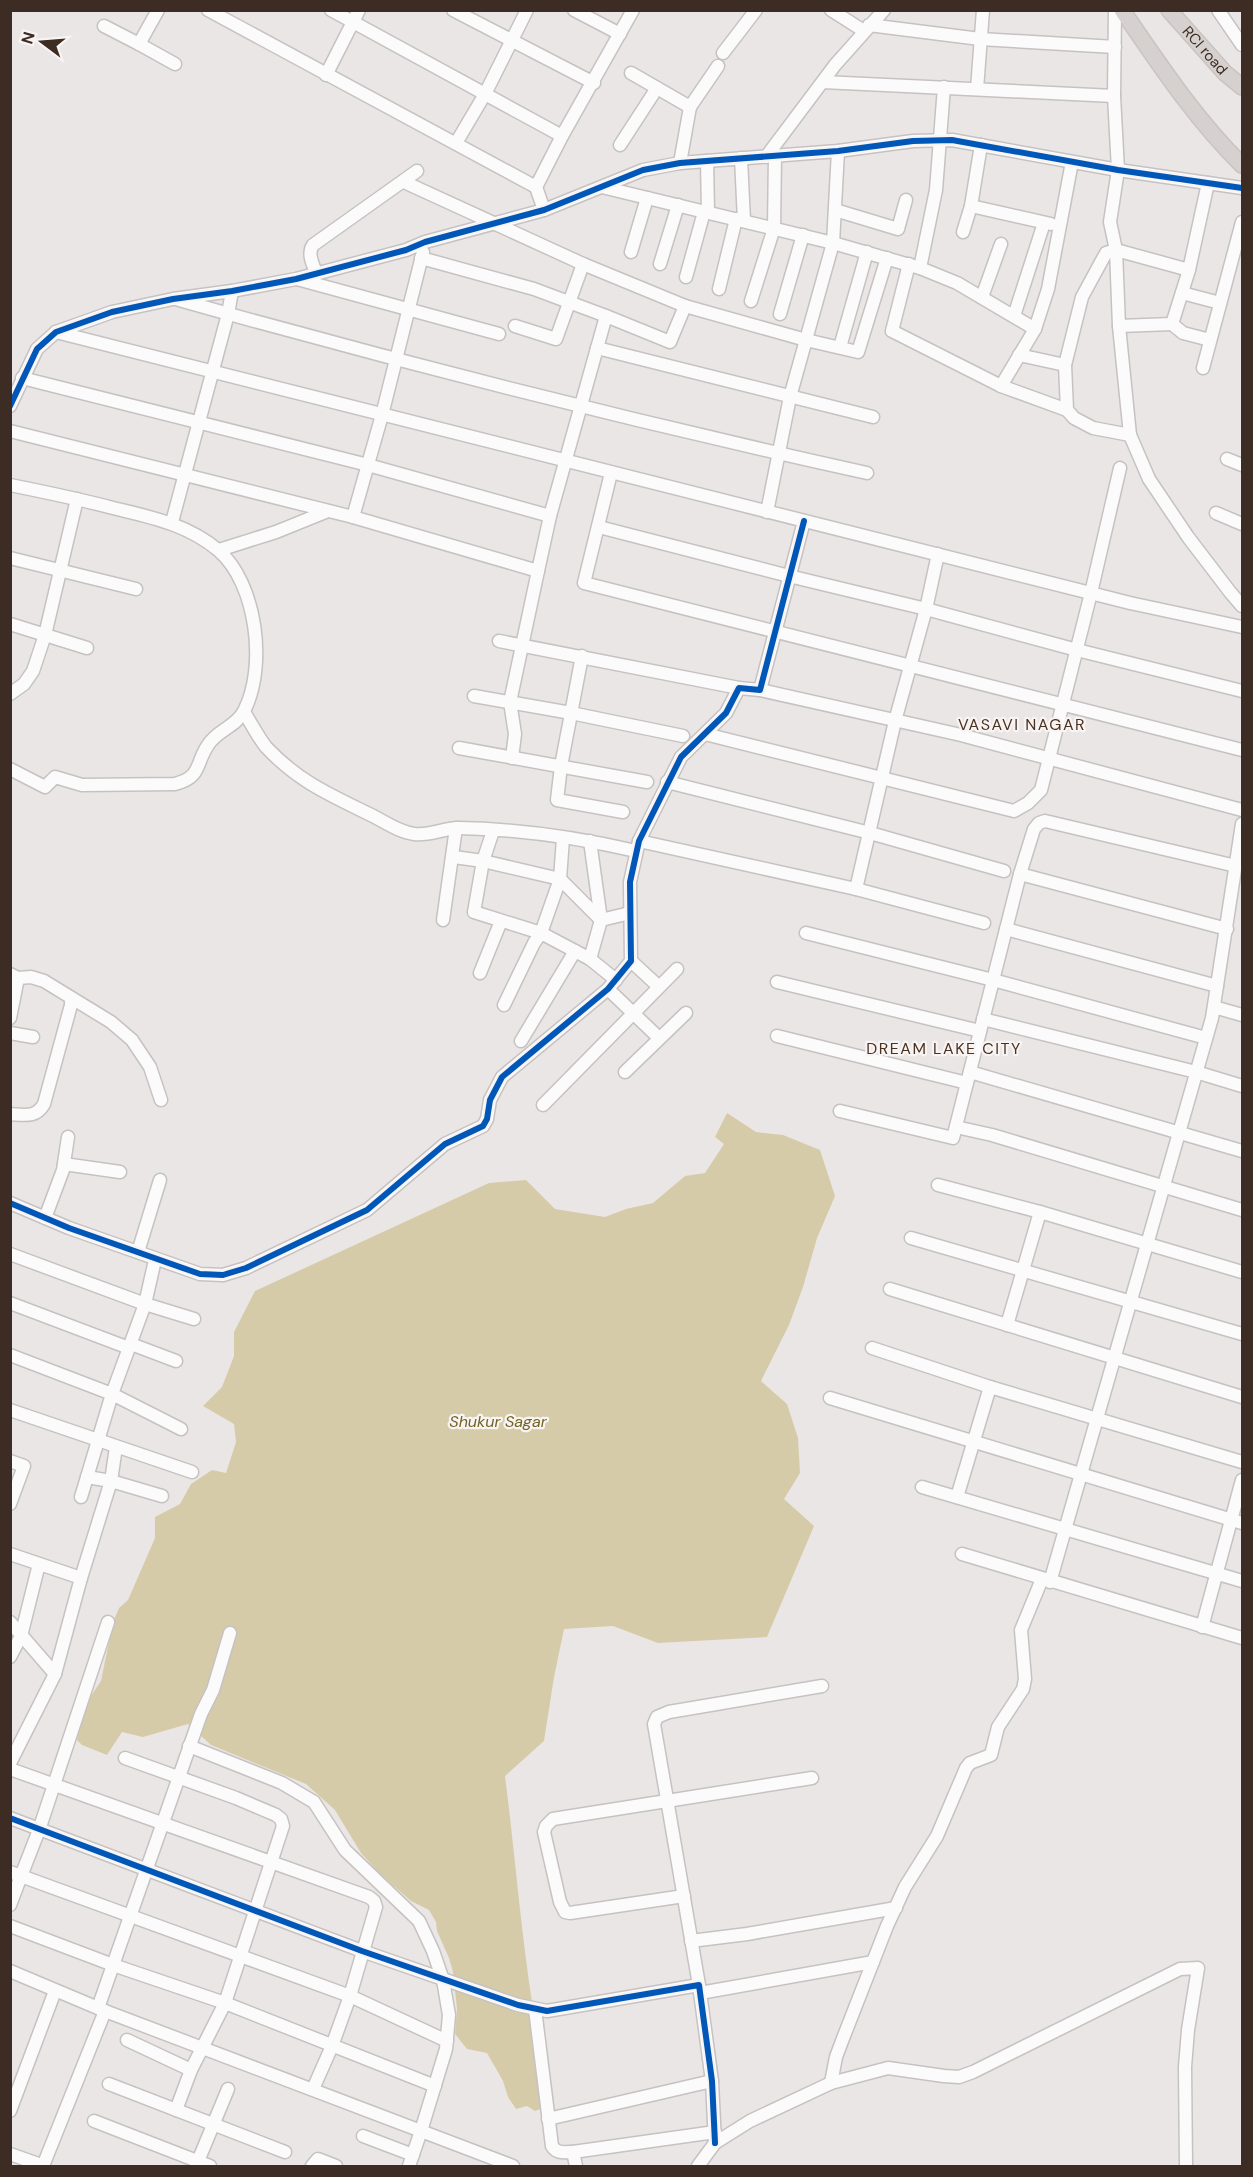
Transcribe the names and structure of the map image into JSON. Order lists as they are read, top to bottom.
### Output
{
  "streets": {
    "main road": ["RCI road"]
  },
  "districts": ["VASAVI NAGAR", "DREAM LAKE CITY"],
  "water": ["Shukur Sagar"],
  "north": "left"
}
